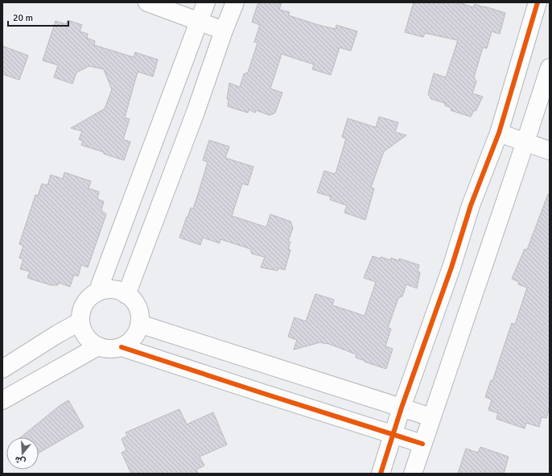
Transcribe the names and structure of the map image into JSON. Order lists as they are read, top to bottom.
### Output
{
  "scale_bar": "20 m",
  "north": "bottom"
}
